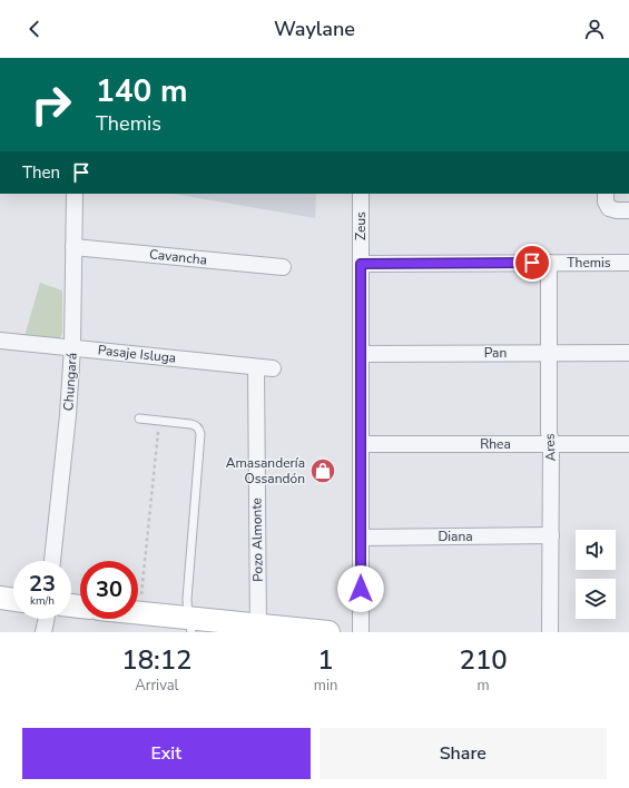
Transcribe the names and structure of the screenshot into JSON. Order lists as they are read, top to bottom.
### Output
{
  "streets": {
    "street": [
      "Zeus",
      "Cavancha",
      "Themis",
      "Pan",
      "Pasaje Isluga",
      "Chungará",
      "Rhea",
      "Ares",
      "Diana",
      "Pozo Almonte"
    ]
  },
  "crossings": [
    ["Zeus", "Themis"],
    ["Zeus", "Pan"],
    ["Zeus", "Rhea"],
    ["Zeus", "Diana"],
    ["Cavancha", "Chungará"],
    ["Themis", "Ares"],
    ["Pan", "Ares"],
    ["Pasaje Isluga", "Chungará"],
    ["Pasaje Isluga", "Pozo Almonte"],
    ["Rhea", "Ares"],
    ["Ares", "Diana"]
  ],
  "places": {
    "shop": ["Amasandería Ossandón"]
  },
  "page": {
    "header": "Waylane",
    "turn": ["140 m", "Themis"],
    "then": "Then",
    "speed": "23 km/h",
    "limit": "30",
    "eta": [
      "18:12",
      "Arrival",
      "1",
      "min",
      "210",
      "m"
    ],
    "buttons": ["Exit", "Share"]
  }
}
